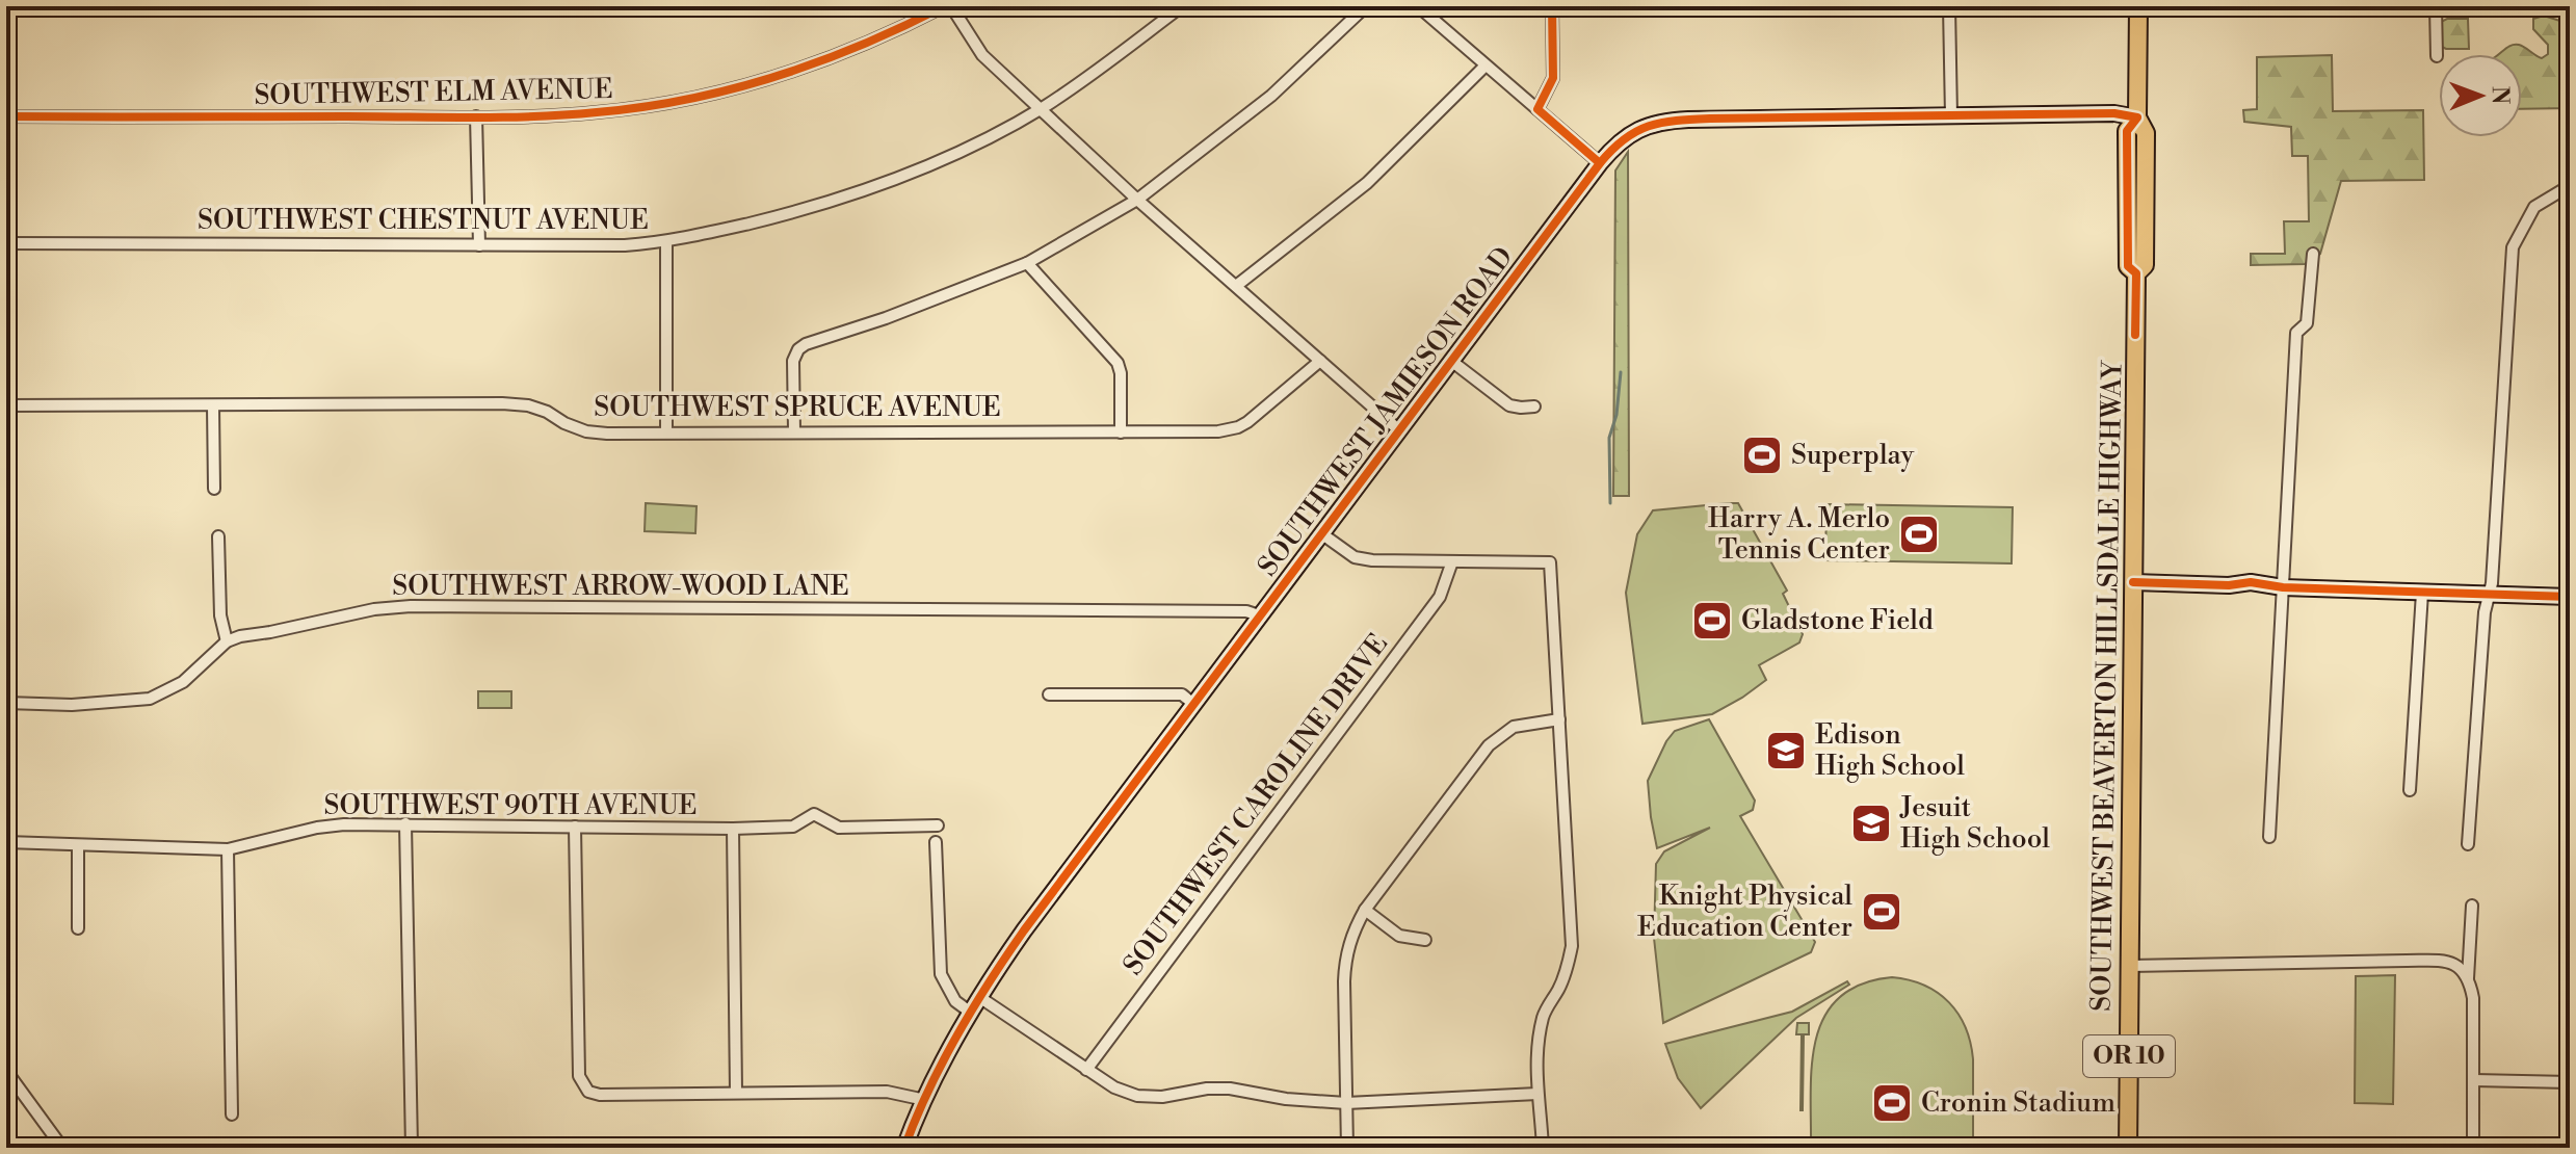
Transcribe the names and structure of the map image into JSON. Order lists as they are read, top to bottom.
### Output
{
  "streets": {
    "main road": ["SOUTHWEST BEAVERTON HILLSDALE HIGHWAY", "OR 10"],
    "street": [
      "SOUTHWEST ELM AVENUE",
      "SOUTHWEST CHESTNUT AVENUE",
      "SOUTHWEST SPRUCE AVENUE",
      "SOUTHWEST JAMIESON ROAD",
      "SOUTHWEST ARROW-WOOD LANE",
      "SOUTHWEST CAROLINE DRIVE",
      "SOUTHWEST 90TH AVENUE"
    ]
  },
  "crossings": [
    ["SOUTHWEST JAMIESON ROAD", "SOUTHWEST ARROW-WOOD LANE"],
    ["SOUTHWEST JAMIESON ROAD", "SOUTHWEST BEAVERTON HILLSDALE HIGHWAY"]
  ],
  "places": {
    "sports": [
      "Superplay",
      "Harry A. Merlo Tennis Center",
      "Gladstone Field",
      "Knight Physical Education Center",
      "Cronin Stadium"
    ],
    "school or university": ["Edison High School", "Jesuit High School"]
  },
  "north": "right"
}
